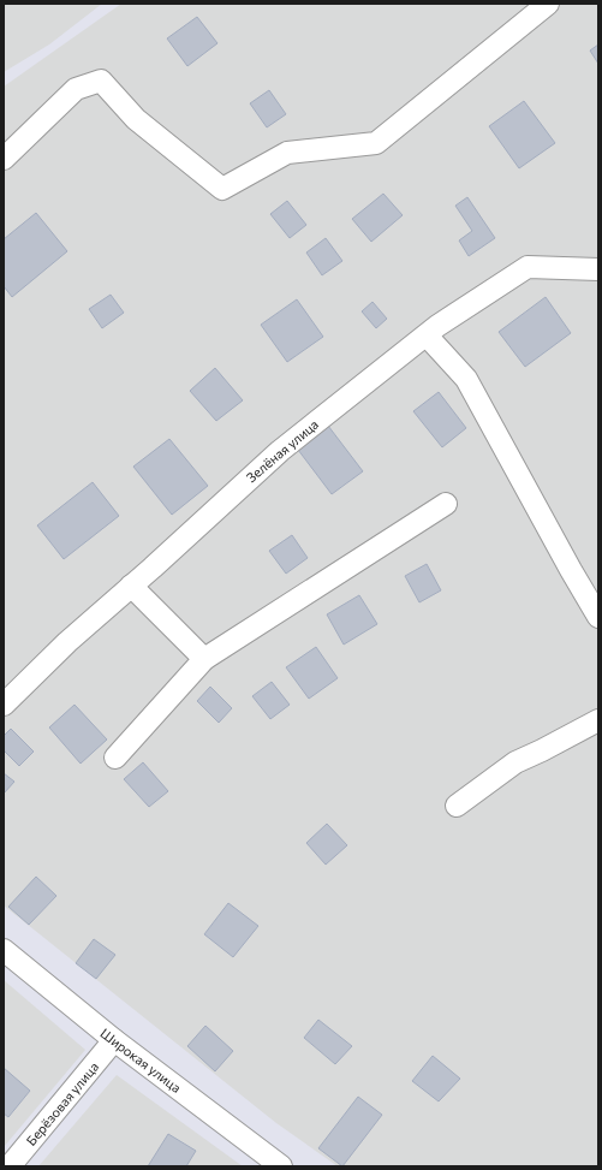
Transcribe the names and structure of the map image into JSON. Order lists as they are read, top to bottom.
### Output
{
  "streets": {
    "street": ["Зелёная улица", "Широкая улица", "Берёзовая улица"]
  },
  "crossings": [
    ["Широкая улица", "Берёзовая улица"]
  ]
}
